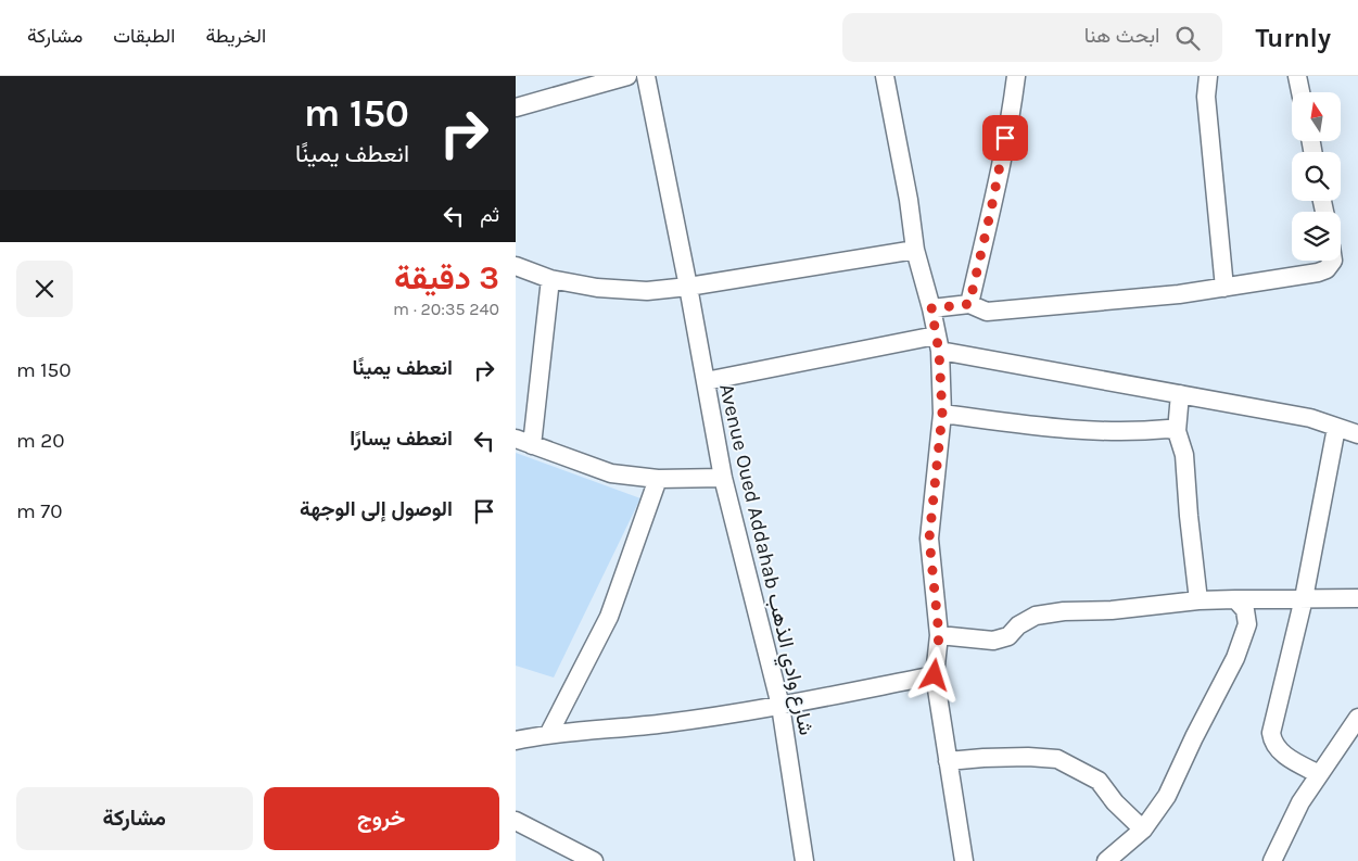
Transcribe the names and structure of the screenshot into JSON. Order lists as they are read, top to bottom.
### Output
{
  "streets": {
    "street": ["Avenue Oued Addahab شارع وادي الذهب"]
  },
  "north": "top",
  "page": {
    "header": "Turnly",
    "search": "ابحث هنا",
    "nav": ["الخريطة", "الطبقات", "مشاركة"],
    "turn": ["150 m", "انعطف يمينًا"],
    "then": "ثم",
    "heading": ["3 دقيقة", "240 m · 20:35"],
    "list": [
      {
        "name": "انعطف يمينًا",
        "value": "150 m"
      },
      {
        "name": "انعطف يسارًا",
        "value": "20 m"
      },
      {
        "name": "الوصول إلى الوجهة",
        "value": "70 m"
      }
    ],
    "buttons": ["خروج", "مشاركة"]
  }
}
